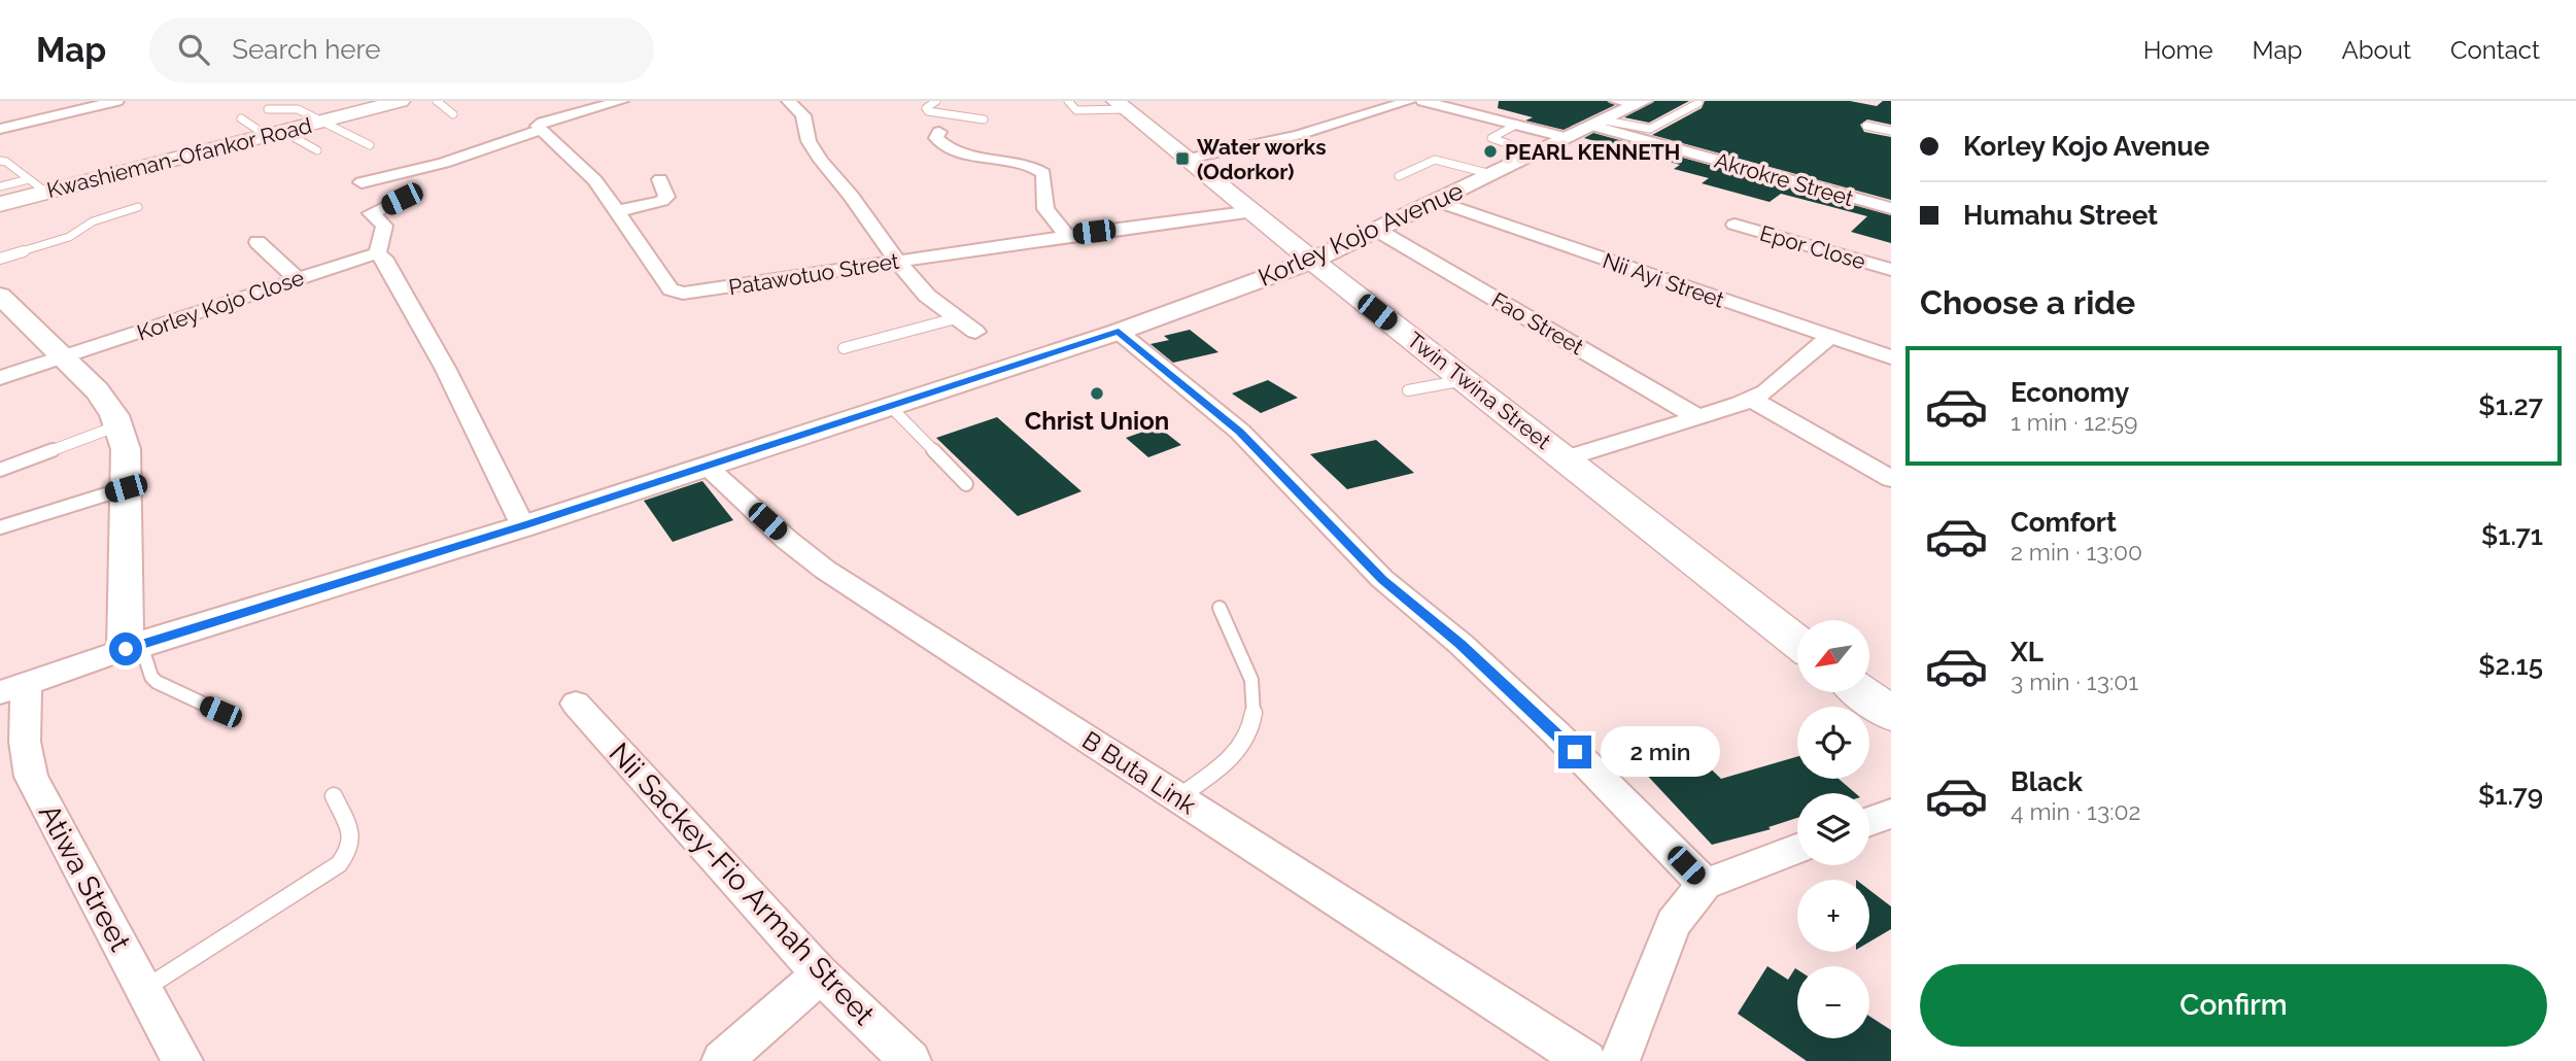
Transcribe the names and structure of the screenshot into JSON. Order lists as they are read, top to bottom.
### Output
{
  "streets": {
    "main road": ["Kwashieman-Ofankor Road", "Twin Twina Street"],
    "street": [
      "Akrokre Street",
      "Korley Kojo Avenue",
      "Epor Close",
      "Patawotuo Street",
      "Nii Ayi Street",
      "Korley Kojo Close",
      "Fao Street",
      "B Buta Link",
      "Atiwa Street",
      "Nii Sackey-Fio Armah Street"
    ]
  },
  "crossings": [
    ["Akrokre Street", "Korley Kojo Avenue"],
    ["Korley Kojo Avenue", "Nii Ayi Street"],
    ["Korley Kojo Avenue", "Fao Street"],
    ["Korley Kojo Avenue", "Twin Twina Street"],
    ["Korley Kojo Avenue", "B Buta Link"],
    ["Korley Kojo Avenue", "Atiwa Street"],
    ["Patawotuo Street", "Twin Twina Street"]
  ],
  "places": {
    "other": ["PEARL KENNETH", "Christ Union"],
    "transit": ["Water works (Odorkor)"]
  },
  "north": "bottom left",
  "page": {
    "header": "Map",
    "search": "Search here",
    "nav": [
      "Home",
      "Map",
      "About",
      "Contact"
    ],
    "banner": ["Korley Kojo Avenue", "Humahu Street"],
    "heading": "Choose a ride",
    "list": [
      {
        "name": "Economy",
        "note": "1 min · 12:59",
        "value": "$1.27"
      },
      {
        "name": "Comfort",
        "note": "2 min · 13:00",
        "value": "$1.71"
      },
      {
        "name": "XL",
        "note": "3 min · 13:01",
        "value": "$2.15"
      },
      {
        "name": "Black",
        "note": "4 min · 13:02",
        "value": "$1.79"
      }
    ],
    "map_buttons": ["+", "−"],
    "bubble": "2 min",
    "buttons": "Confirm"
  }
}
